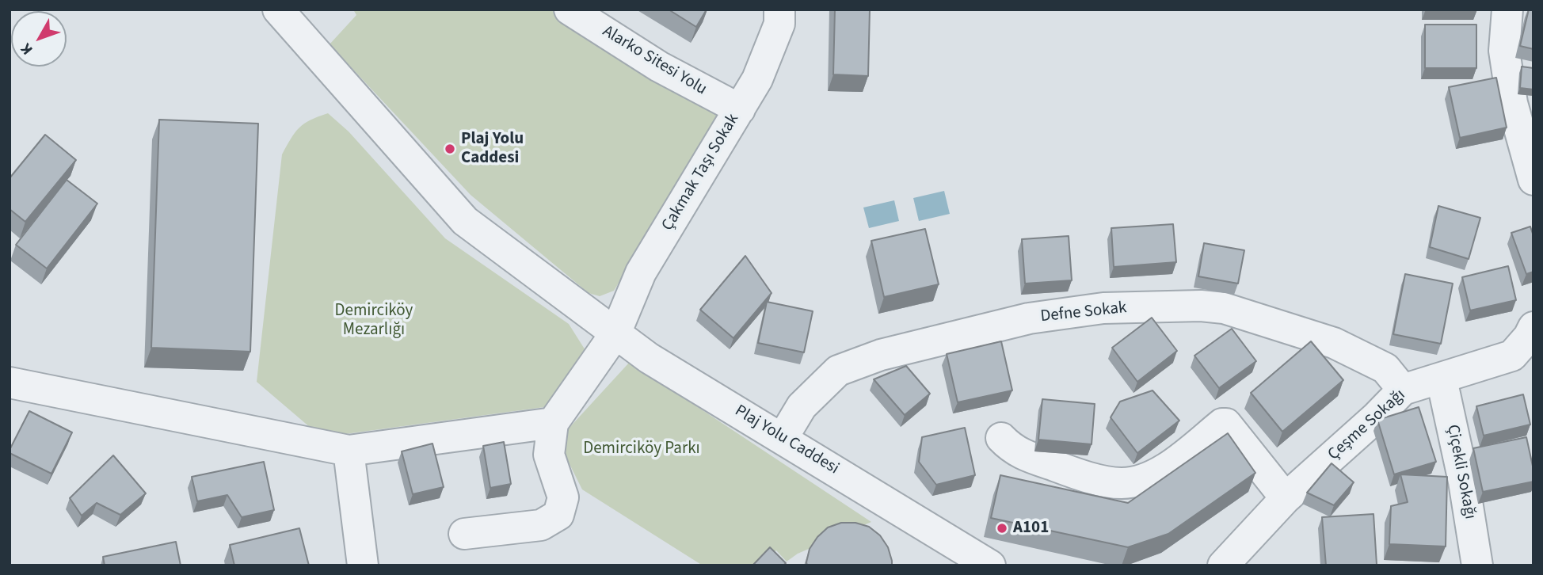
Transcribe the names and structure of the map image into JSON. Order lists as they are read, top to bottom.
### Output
{
  "streets": {
    "street": [
      "Alarko Sitesi Yolu",
      "Çakmak Taşı Sokak",
      "Defne Sokak",
      "Çeşme Sokağı",
      "Plaj Yolu Caddesi",
      "Çiçekli Sokağı"
    ]
  },
  "crossings": [
    ["Alarko Sitesi Yolu", "Çakmak Taşı Sokak"],
    ["Çakmak Taşı Sokak", "Plaj Yolu Caddesi"],
    ["Defne Sokak", "Çeşme Sokağı"],
    ["Defne Sokak", "Plaj Yolu Caddesi"],
    ["Çeşme Sokağı", "Çiçekli Sokağı"]
  ],
  "parks": ["Demirciköy Mezarlığı", "Demirciköy Parkı"],
  "places": ["Plaj Yolu Caddesi", "A101"],
  "north": "bottom left"
}
